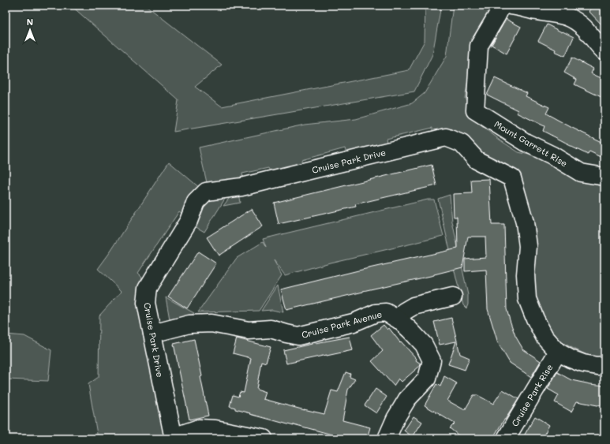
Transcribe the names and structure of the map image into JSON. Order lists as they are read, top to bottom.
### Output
{
  "streets": {
    "street": [
      "Mount Garrett Rise",
      "Cruise Park Drive",
      "Cruise Park Avenue",
      "Cruise Park Rise"
    ]
  },
  "crossings": [
    ["Cruise Park Drive", "Cruise Park Avenue"],
    ["Cruise Park Drive", "Cruise Park Rise"]
  ],
  "north": "top"
}
